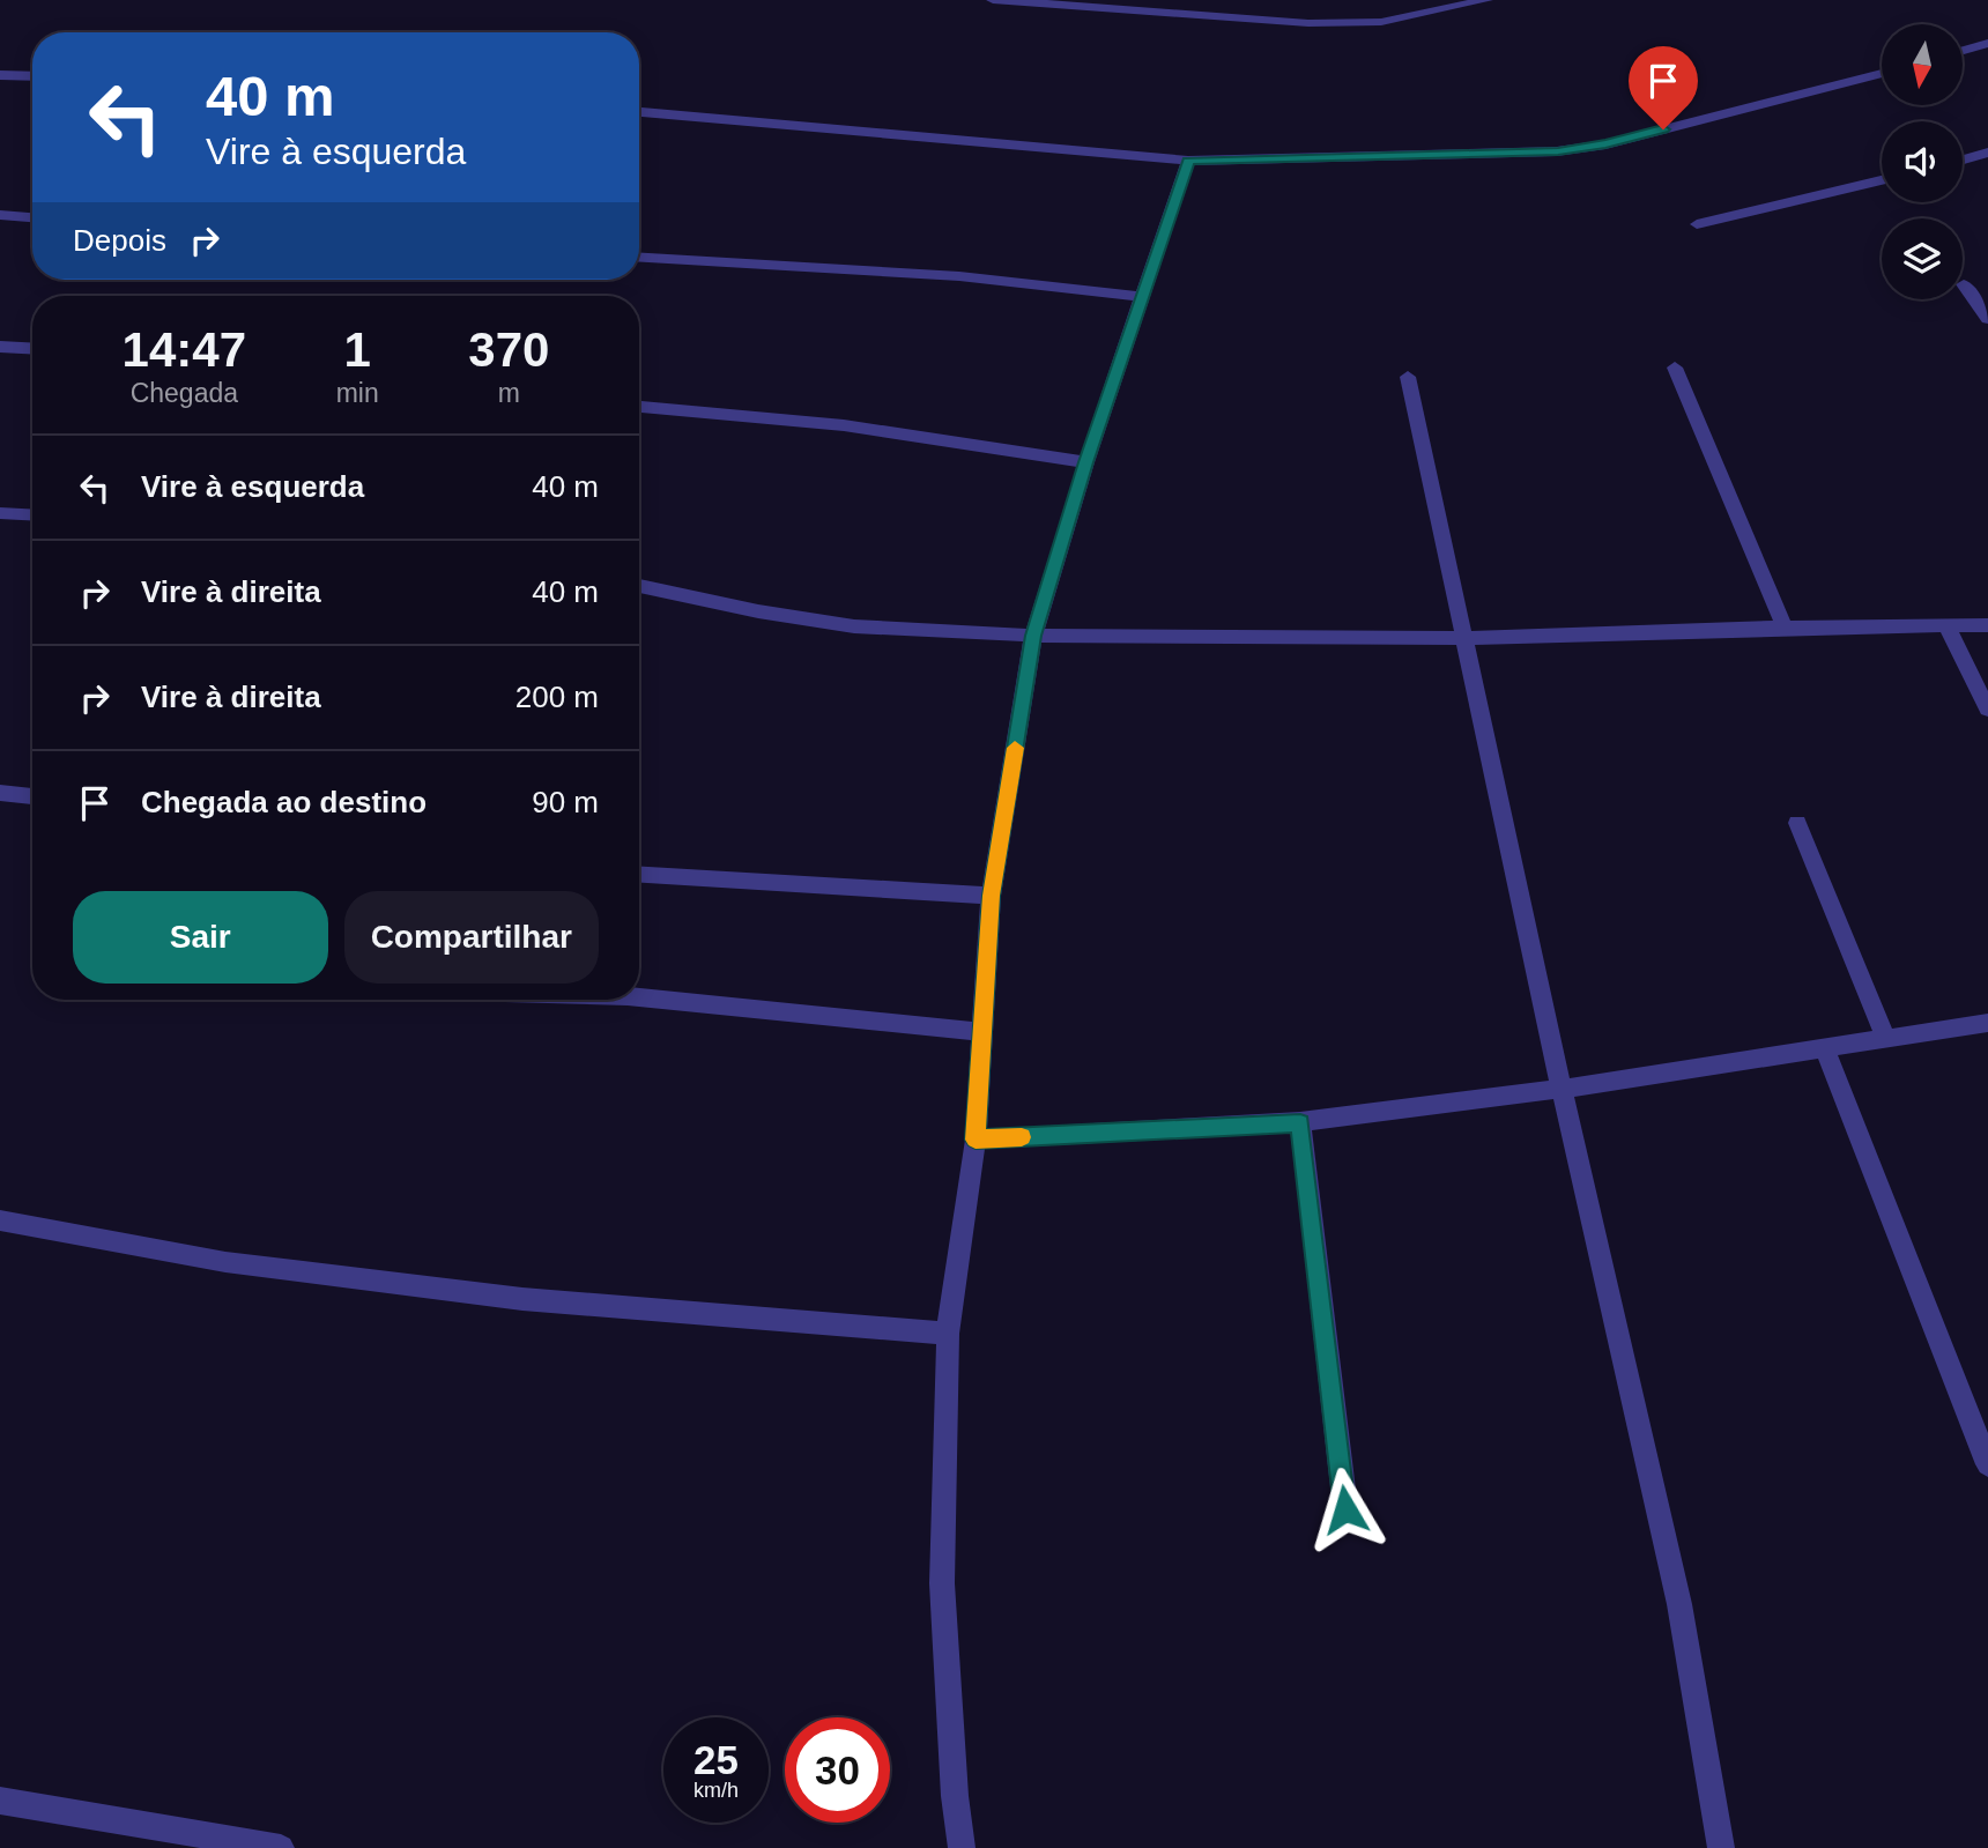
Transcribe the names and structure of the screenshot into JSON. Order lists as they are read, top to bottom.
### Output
{
  "north": "bottom",
  "page": {
    "turn": ["40 m", "Vire à esquerda"],
    "then": "Depois",
    "eta": [
      "14:47",
      "Chegada",
      "1",
      "min",
      "370",
      "m"
    ],
    "list": [
      {
        "name": "Vire à esquerda",
        "value": "40 m"
      },
      {
        "name": "Vire à direita",
        "value": "40 m"
      },
      {
        "name": "Vire à direita",
        "value": "200 m"
      },
      {
        "name": "Chegada ao destino",
        "value": "90 m"
      }
    ],
    "buttons": ["Sair", "Compartilhar"],
    "speed": "25 km/h",
    "limit": "30"
  }
}
